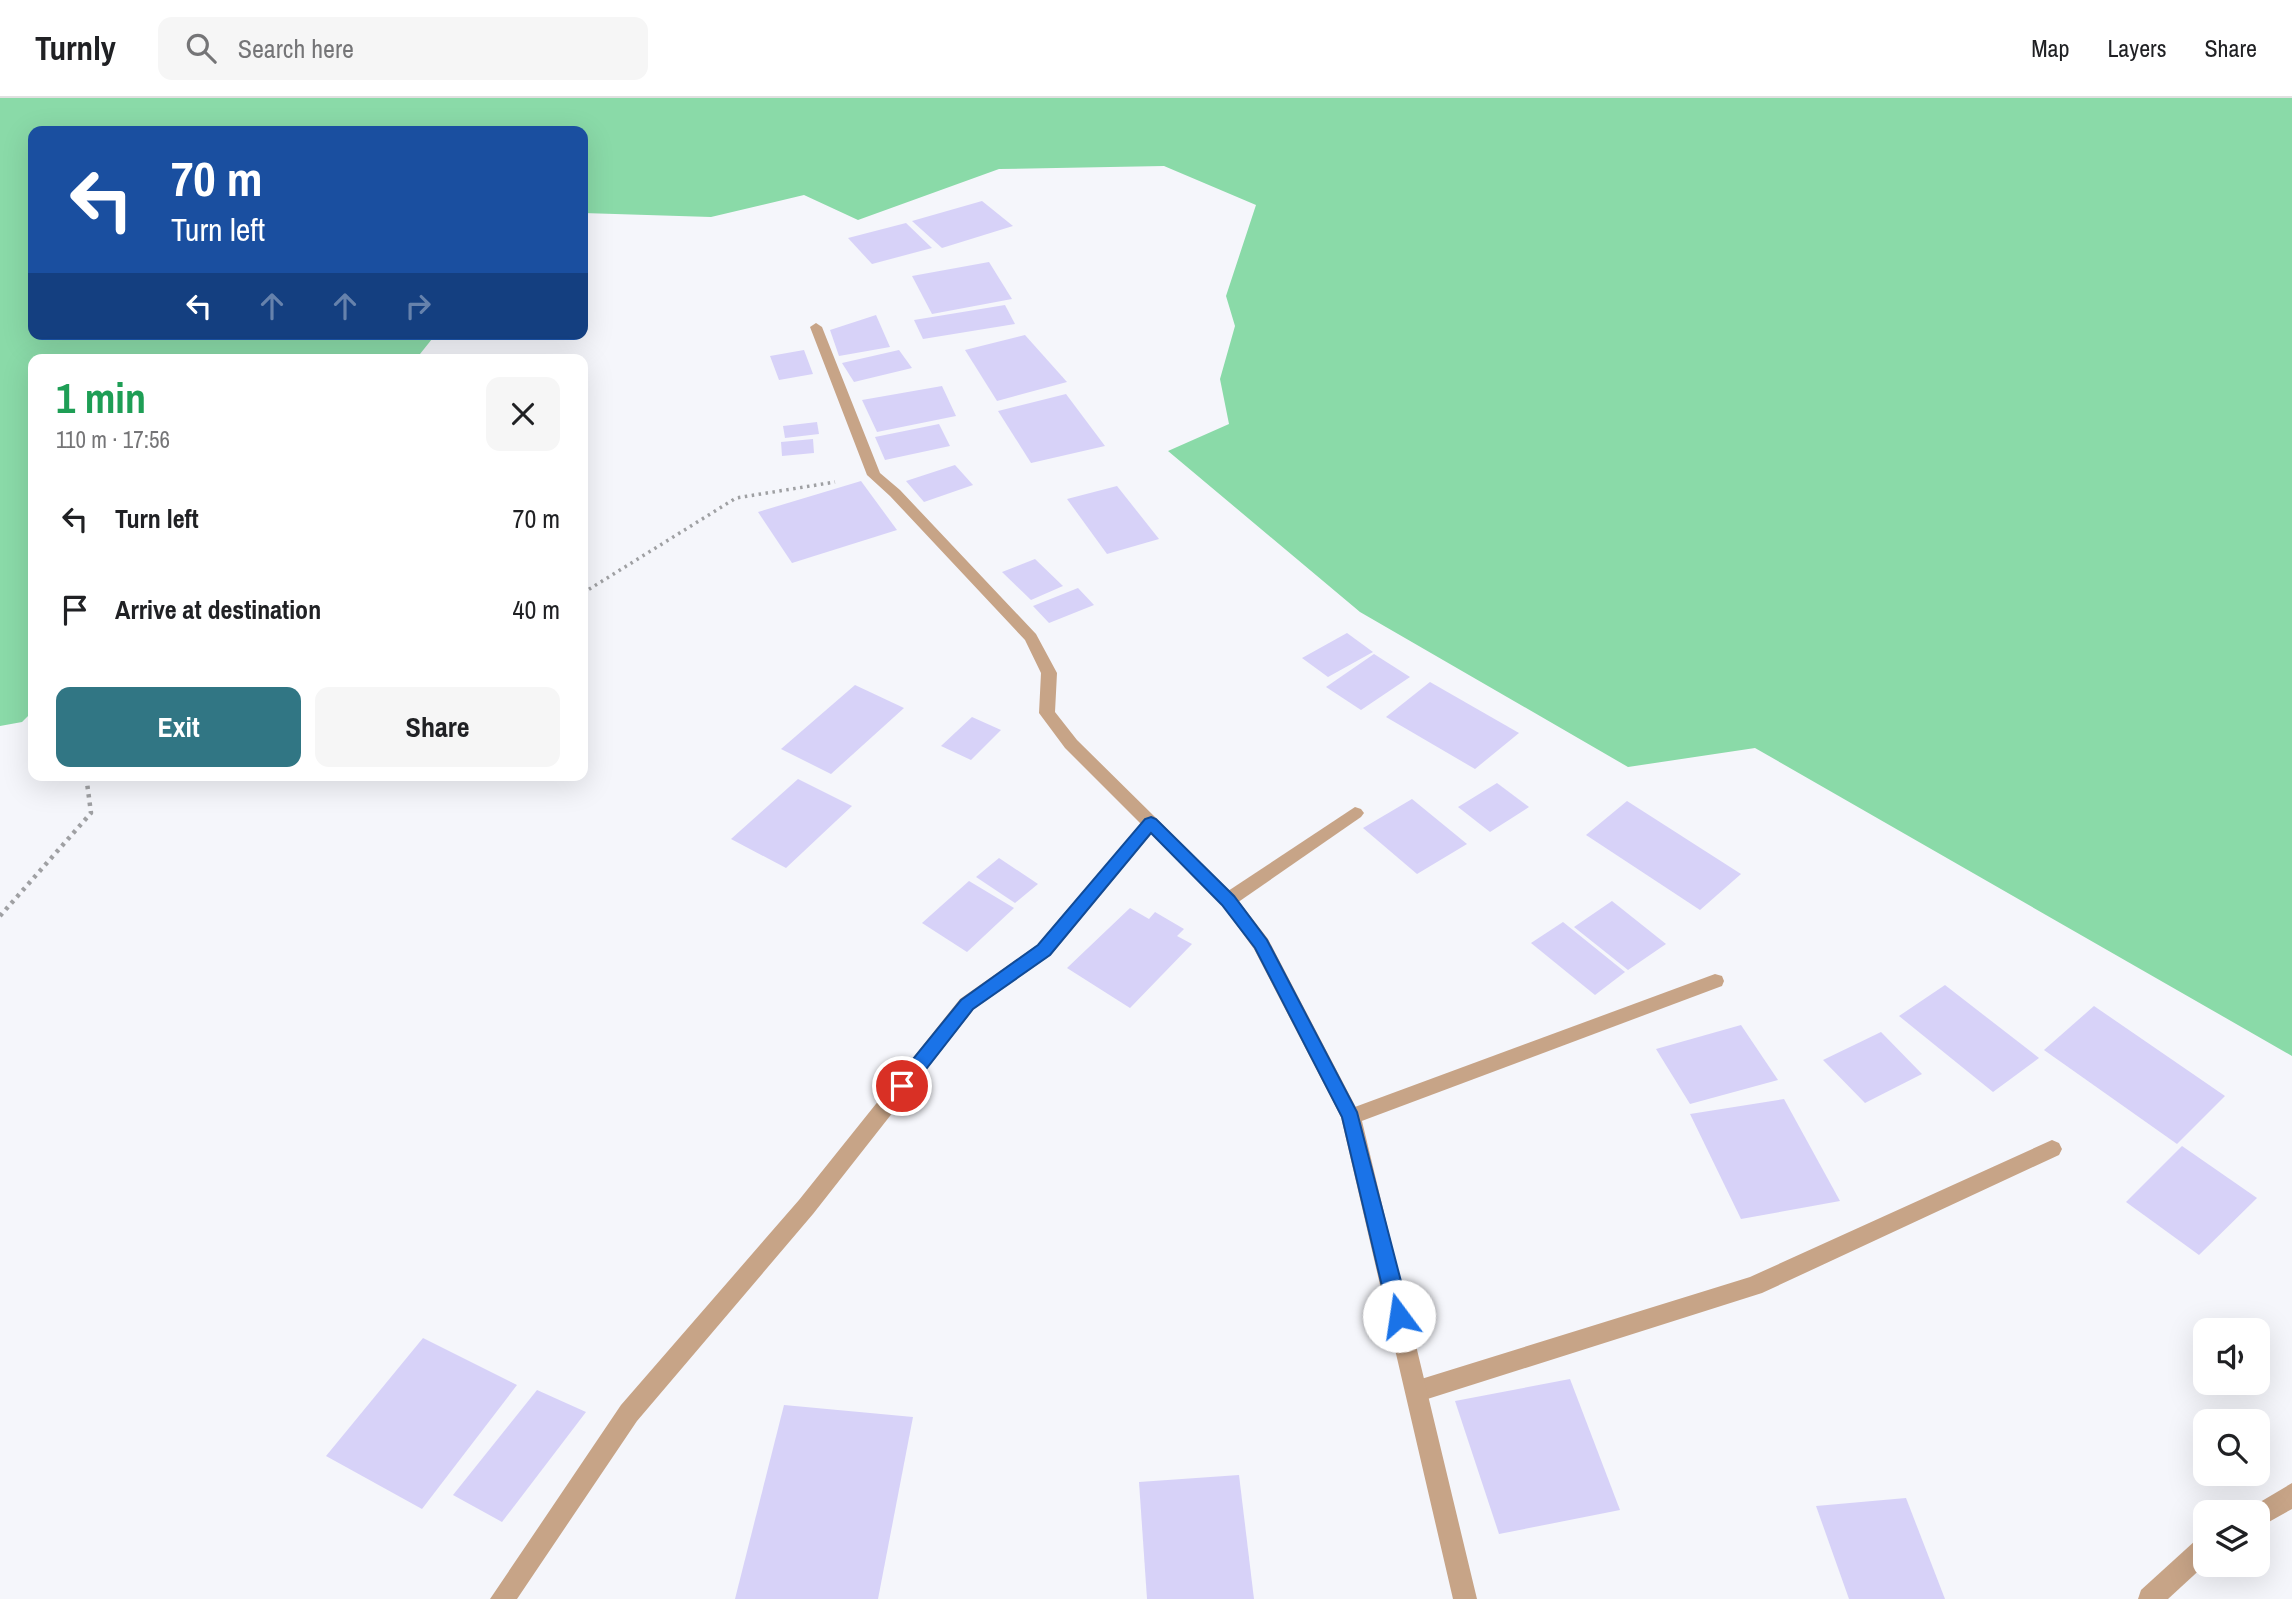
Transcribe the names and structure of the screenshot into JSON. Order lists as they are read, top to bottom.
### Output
{
  "page": {
    "header": "Turnly",
    "search": "Search here",
    "nav": ["Map", "Layers", "Share"],
    "turn": ["70 m", "Turn left"],
    "heading": ["1 min", "110 m · 17:56"],
    "list": [
      {
        "name": "Turn left",
        "value": "70 m"
      },
      {
        "name": "Arrive at destination",
        "value": "40 m"
      }
    ],
    "buttons": ["Exit", "Share"]
  }
}
